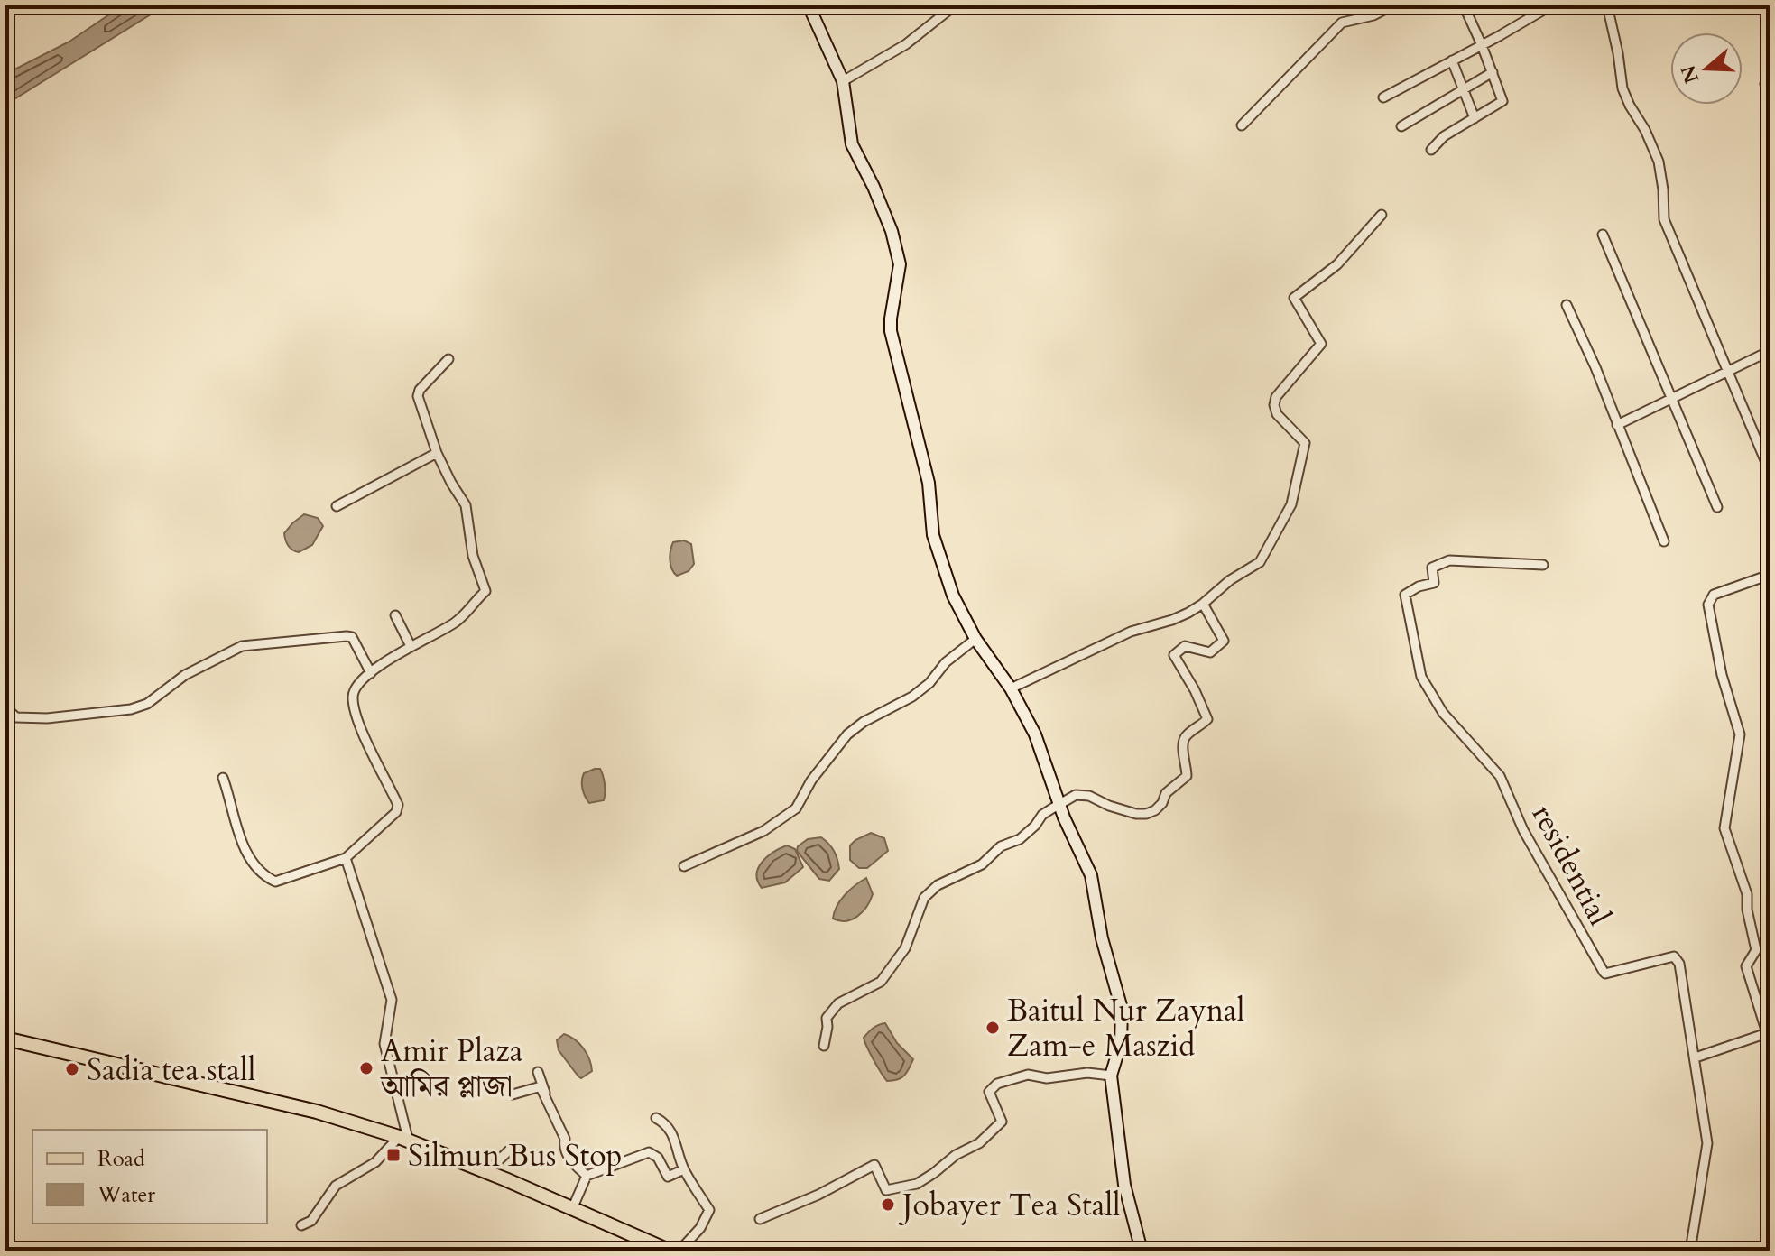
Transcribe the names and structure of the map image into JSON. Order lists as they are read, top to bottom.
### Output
{
  "streets": {
    "street": ["residential"]
  },
  "places": {
    "other": [
      "Baitul Nur Zaynal Zam-e Maszid",
      "Amir Plaza আমির প্লাজা",
      "Sadia tea stall",
      "Jobayer Tea Stall"
    ],
    "transit": ["Silmun Bus Stop"]
  },
  "legend": ["Road", "Water"],
  "north": "left"
}
